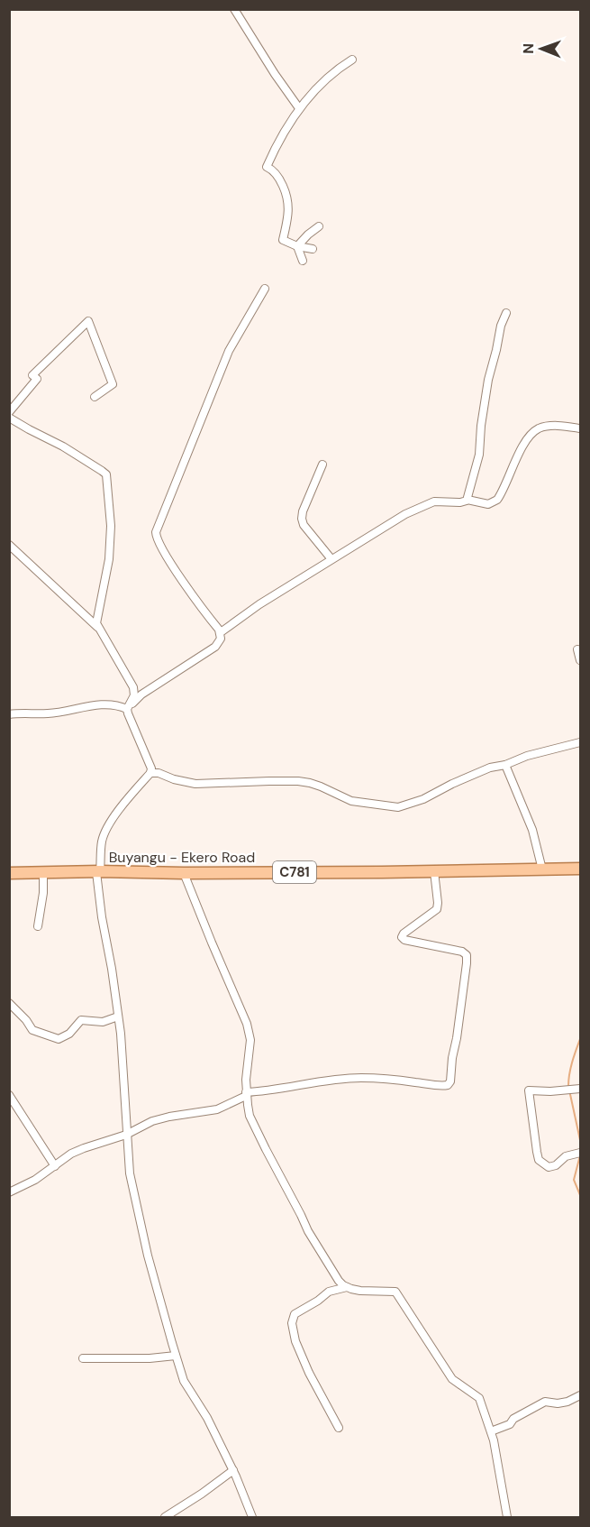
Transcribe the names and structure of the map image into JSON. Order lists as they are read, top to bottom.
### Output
{
  "streets": {
    "main road": ["Buyangu - Ekero Road", "C781"]
  },
  "north": "left"
}
